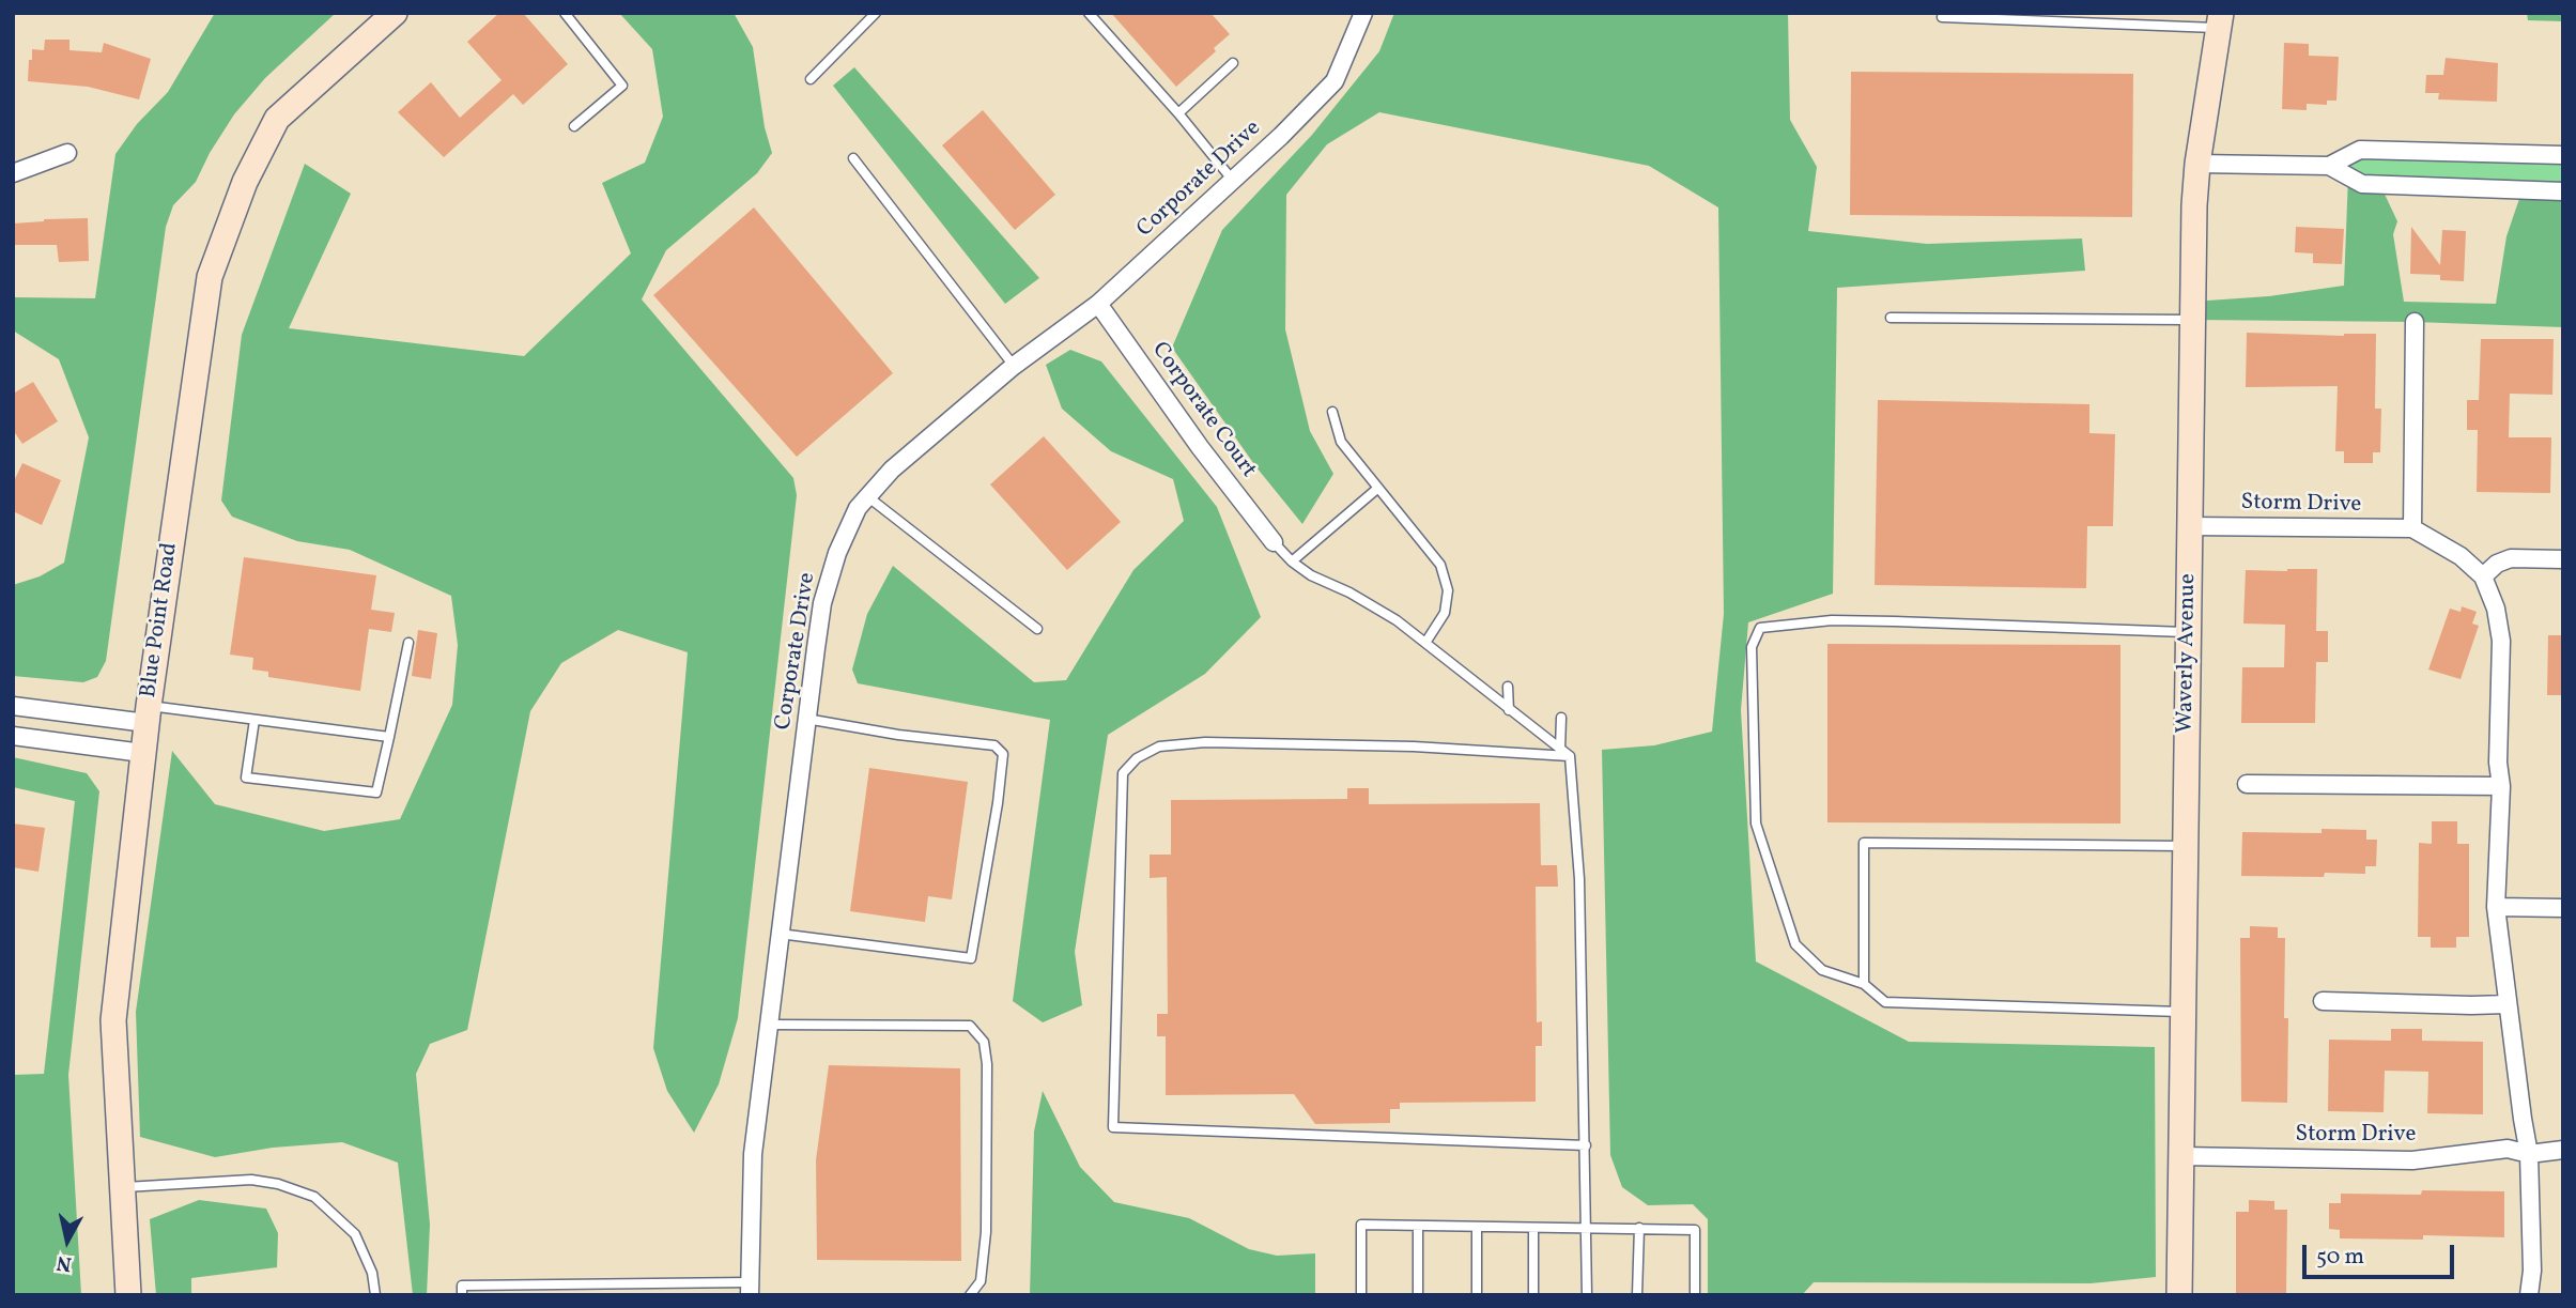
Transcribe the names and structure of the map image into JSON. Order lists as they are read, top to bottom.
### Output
{
  "streets": {
    "street": [
      "Corporate Drive",
      "Corporate Court",
      "Storm Drive",
      "Blue Point Road",
      "Waverly Avenue"
    ]
  },
  "crossings": [
    ["Corporate Drive", "Corporate Court"],
    ["Storm Drive", "Waverly Avenue"]
  ],
  "scale_bar": "50 m",
  "north": "bottom"
}
